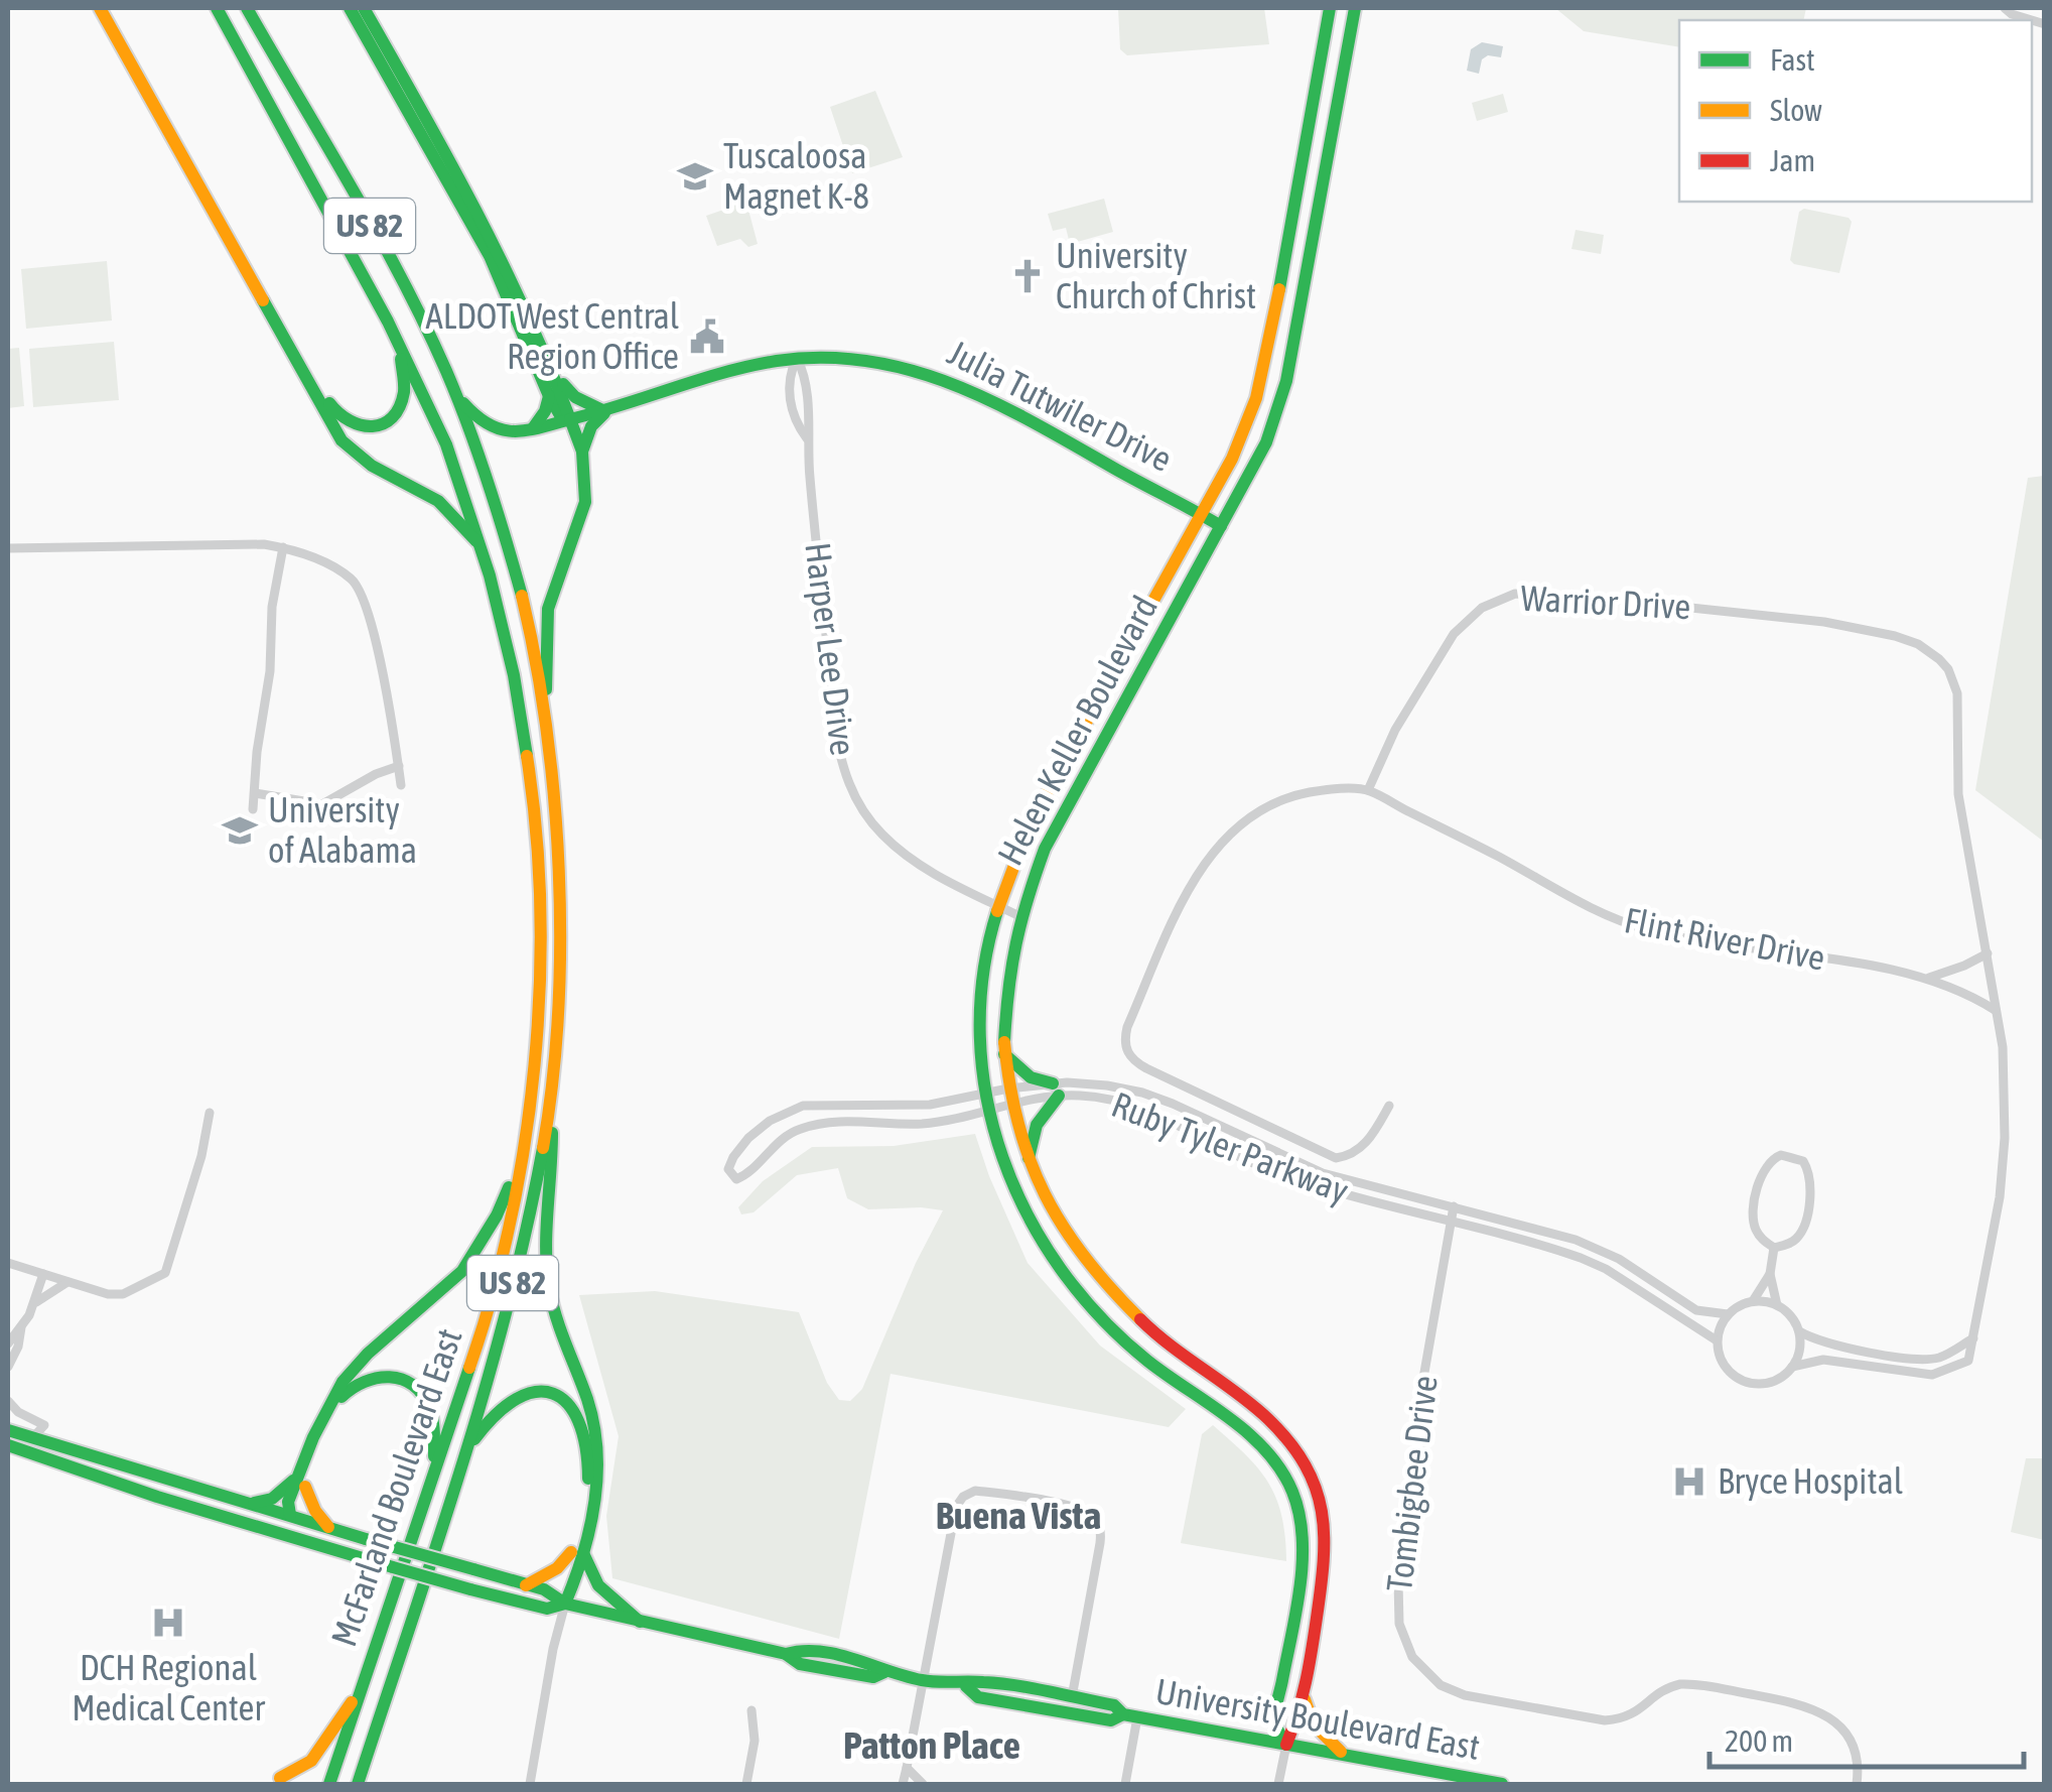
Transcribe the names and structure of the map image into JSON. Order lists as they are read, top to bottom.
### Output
{
  "streets": {
    "main road": [
      "US 82",
      "Julia Tutwiler Drive",
      "Helen Keller Boulevard",
      "McFarland Boulevard East",
      "University Boulevard East"
    ],
    "street": [
      "Warrior Drive",
      "Harper Lee Drive",
      "Flint River Drive",
      "Ruby Tyler Parkway",
      "Tombigbee Drive"
    ]
  },
  "crossings": [
    ["Julia Tutwiler Drive", "Harper Lee Drive"],
    ["Julia Tutwiler Drive", "Helen Keller Boulevard"],
    ["Julia Tutwiler Drive", "McFarland Boulevard East"],
    ["Warrior Drive", "Flint River Drive"],
    ["Warrior Drive", "Ruby Tyler Parkway"],
    ["Harper Lee Drive", "Helen Keller Boulevard"],
    ["Helen Keller Boulevard", "Ruby Tyler Parkway"],
    ["Helen Keller Boulevard", "University Boulevard East"],
    ["Ruby Tyler Parkway", "Tombigbee Drive"]
  ],
  "districts": ["Buena Vista", "Patton Place"],
  "places": {
    "school or university": ["Tuscaloosa Magnet K-8", "University of Alabama"],
    "church": ["University Church of Christ"],
    "public building": ["ALDOT West Central Region Office"],
    "hospital": ["Bryce Hospital", "DCH Regional Medical Center"]
  },
  "legend": ["Fast", "Slow", "Jam"],
  "scale_bar": "200 m"
}
